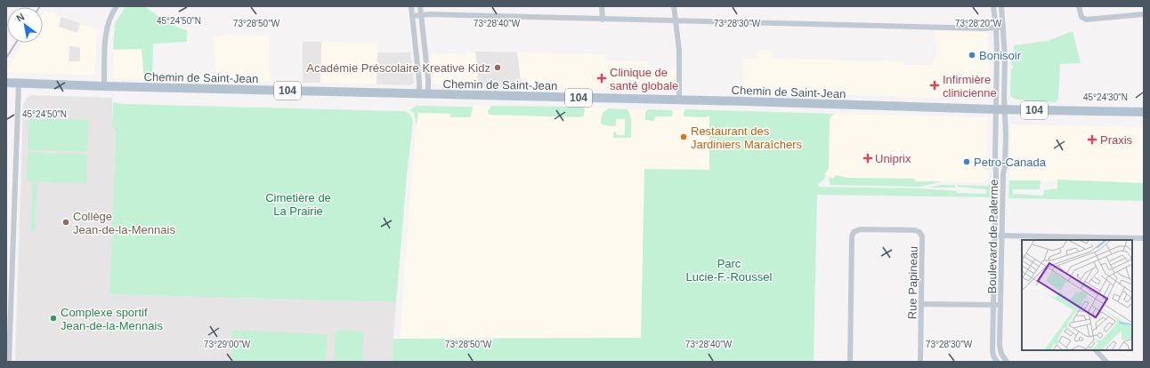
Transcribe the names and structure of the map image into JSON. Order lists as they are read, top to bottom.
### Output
{
  "streets": {
    "main road": ["Chemin de Saint-Jean", "104"],
    "street": ["Boulevard de Palerme", "Rue Papineau"]
  },
  "crossings": [
    ["Chemin de Saint-Jean", "Boulevard de Palerme"]
  ],
  "parks": ["Cimetière de La Prairie", "Parc Lucie-F.-Roussel"],
  "places": {
    "other": [
      "Bonisoir",
      "Académie Préscolaire Kreative Kidz",
      "Restaurant des Jardiniers Maraîchers",
      "Petro-Canada",
      "Collège Jean-de-la-Mennais",
      "Complexe sportif Jean-de-la-Mennais"
    ],
    "health": [
      "Clinique de santé globale",
      "Infirmière clinicienne",
      "Praxis",
      "Uniprix"
    ]
  },
  "north": "top left",
  "coordinates": [
    "45°24'50\"N",
    "73°28'40\"W",
    "73°28'50\"W",
    "73°28'30\"W",
    "73°28'20\"W",
    "45°24'30\"N",
    "73°29'00\"W"
  ]
}
